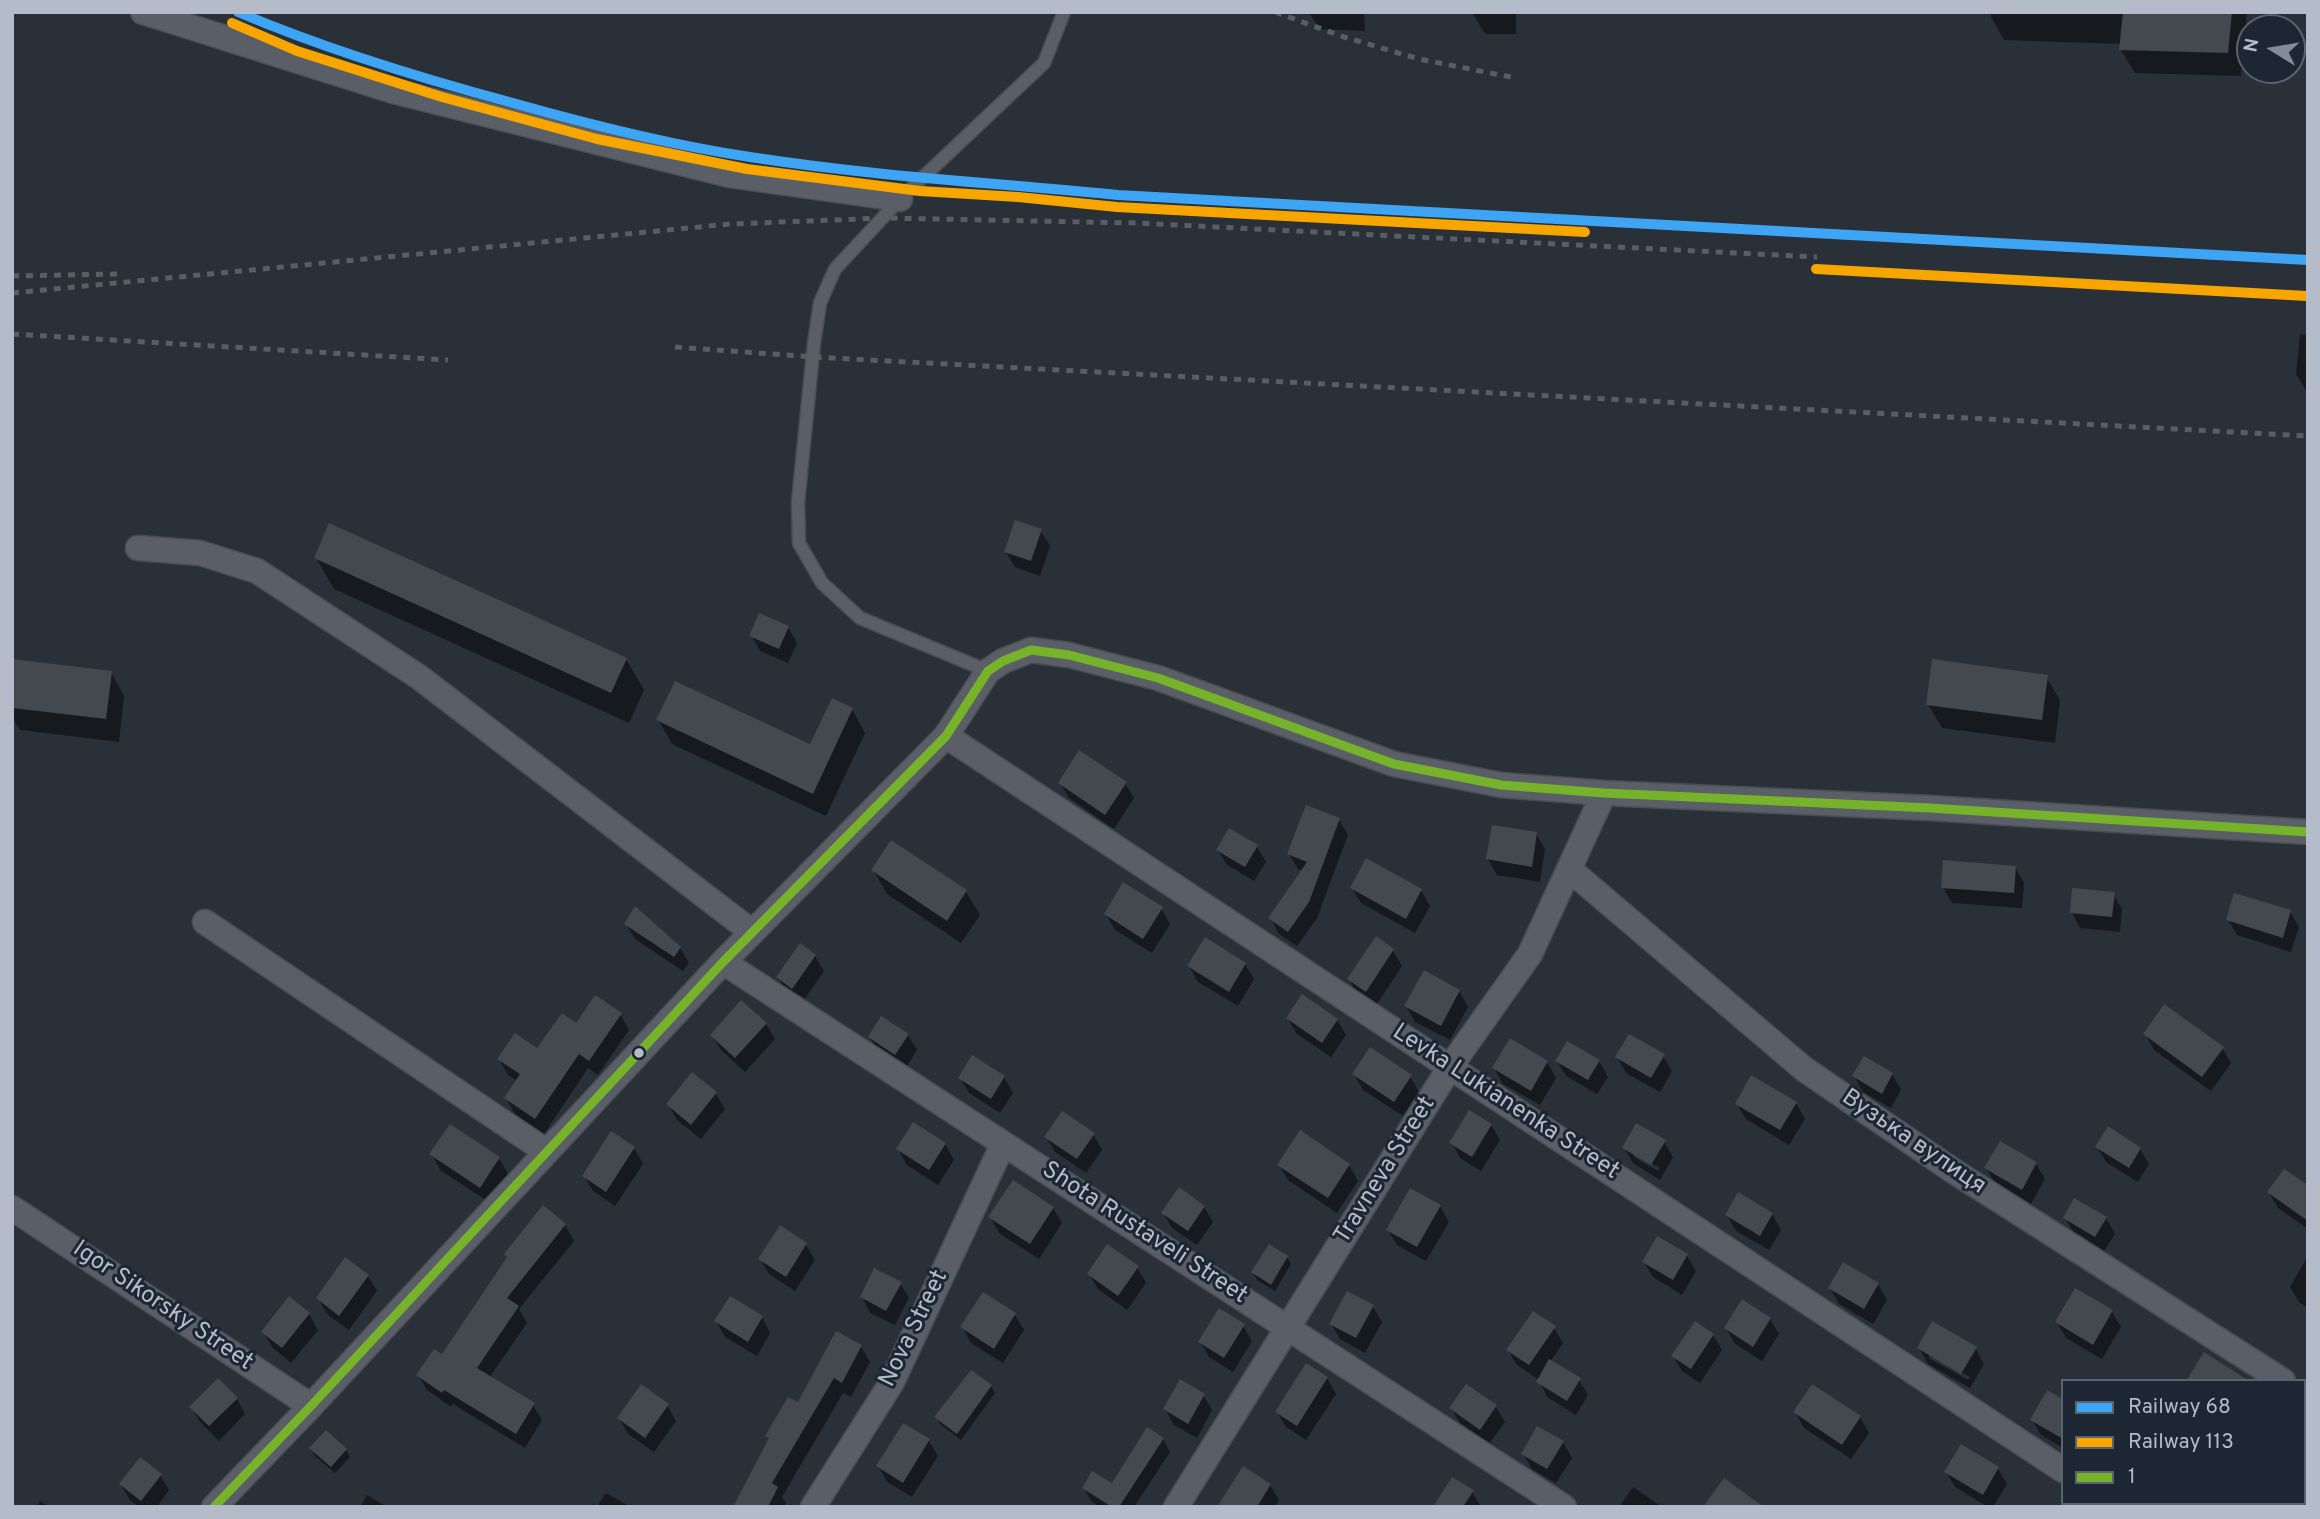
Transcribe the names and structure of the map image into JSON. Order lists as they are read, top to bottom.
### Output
{
  "streets": {
    "street": [
      "Levka Lukianenka Street",
      "Вузька вулиця",
      "Travneva Street",
      "Shota Rustaveli Street",
      "Igor Sikorsky Street",
      "Nova Street"
    ]
  },
  "crossings": [
    ["Levka Lukianenka Street", "Travneva Street"],
    ["Вузька вулиця", "Travneva Street"],
    ["Travneva Street", "Shota Rustaveli Street"],
    ["Shota Rustaveli Street", "Nova Street"]
  ],
  "lines": ["rail line 68", "rail line 113", "transit line 1"],
  "legend": ["Railway 68", "Railway 113", "1"],
  "north": "left"
}
